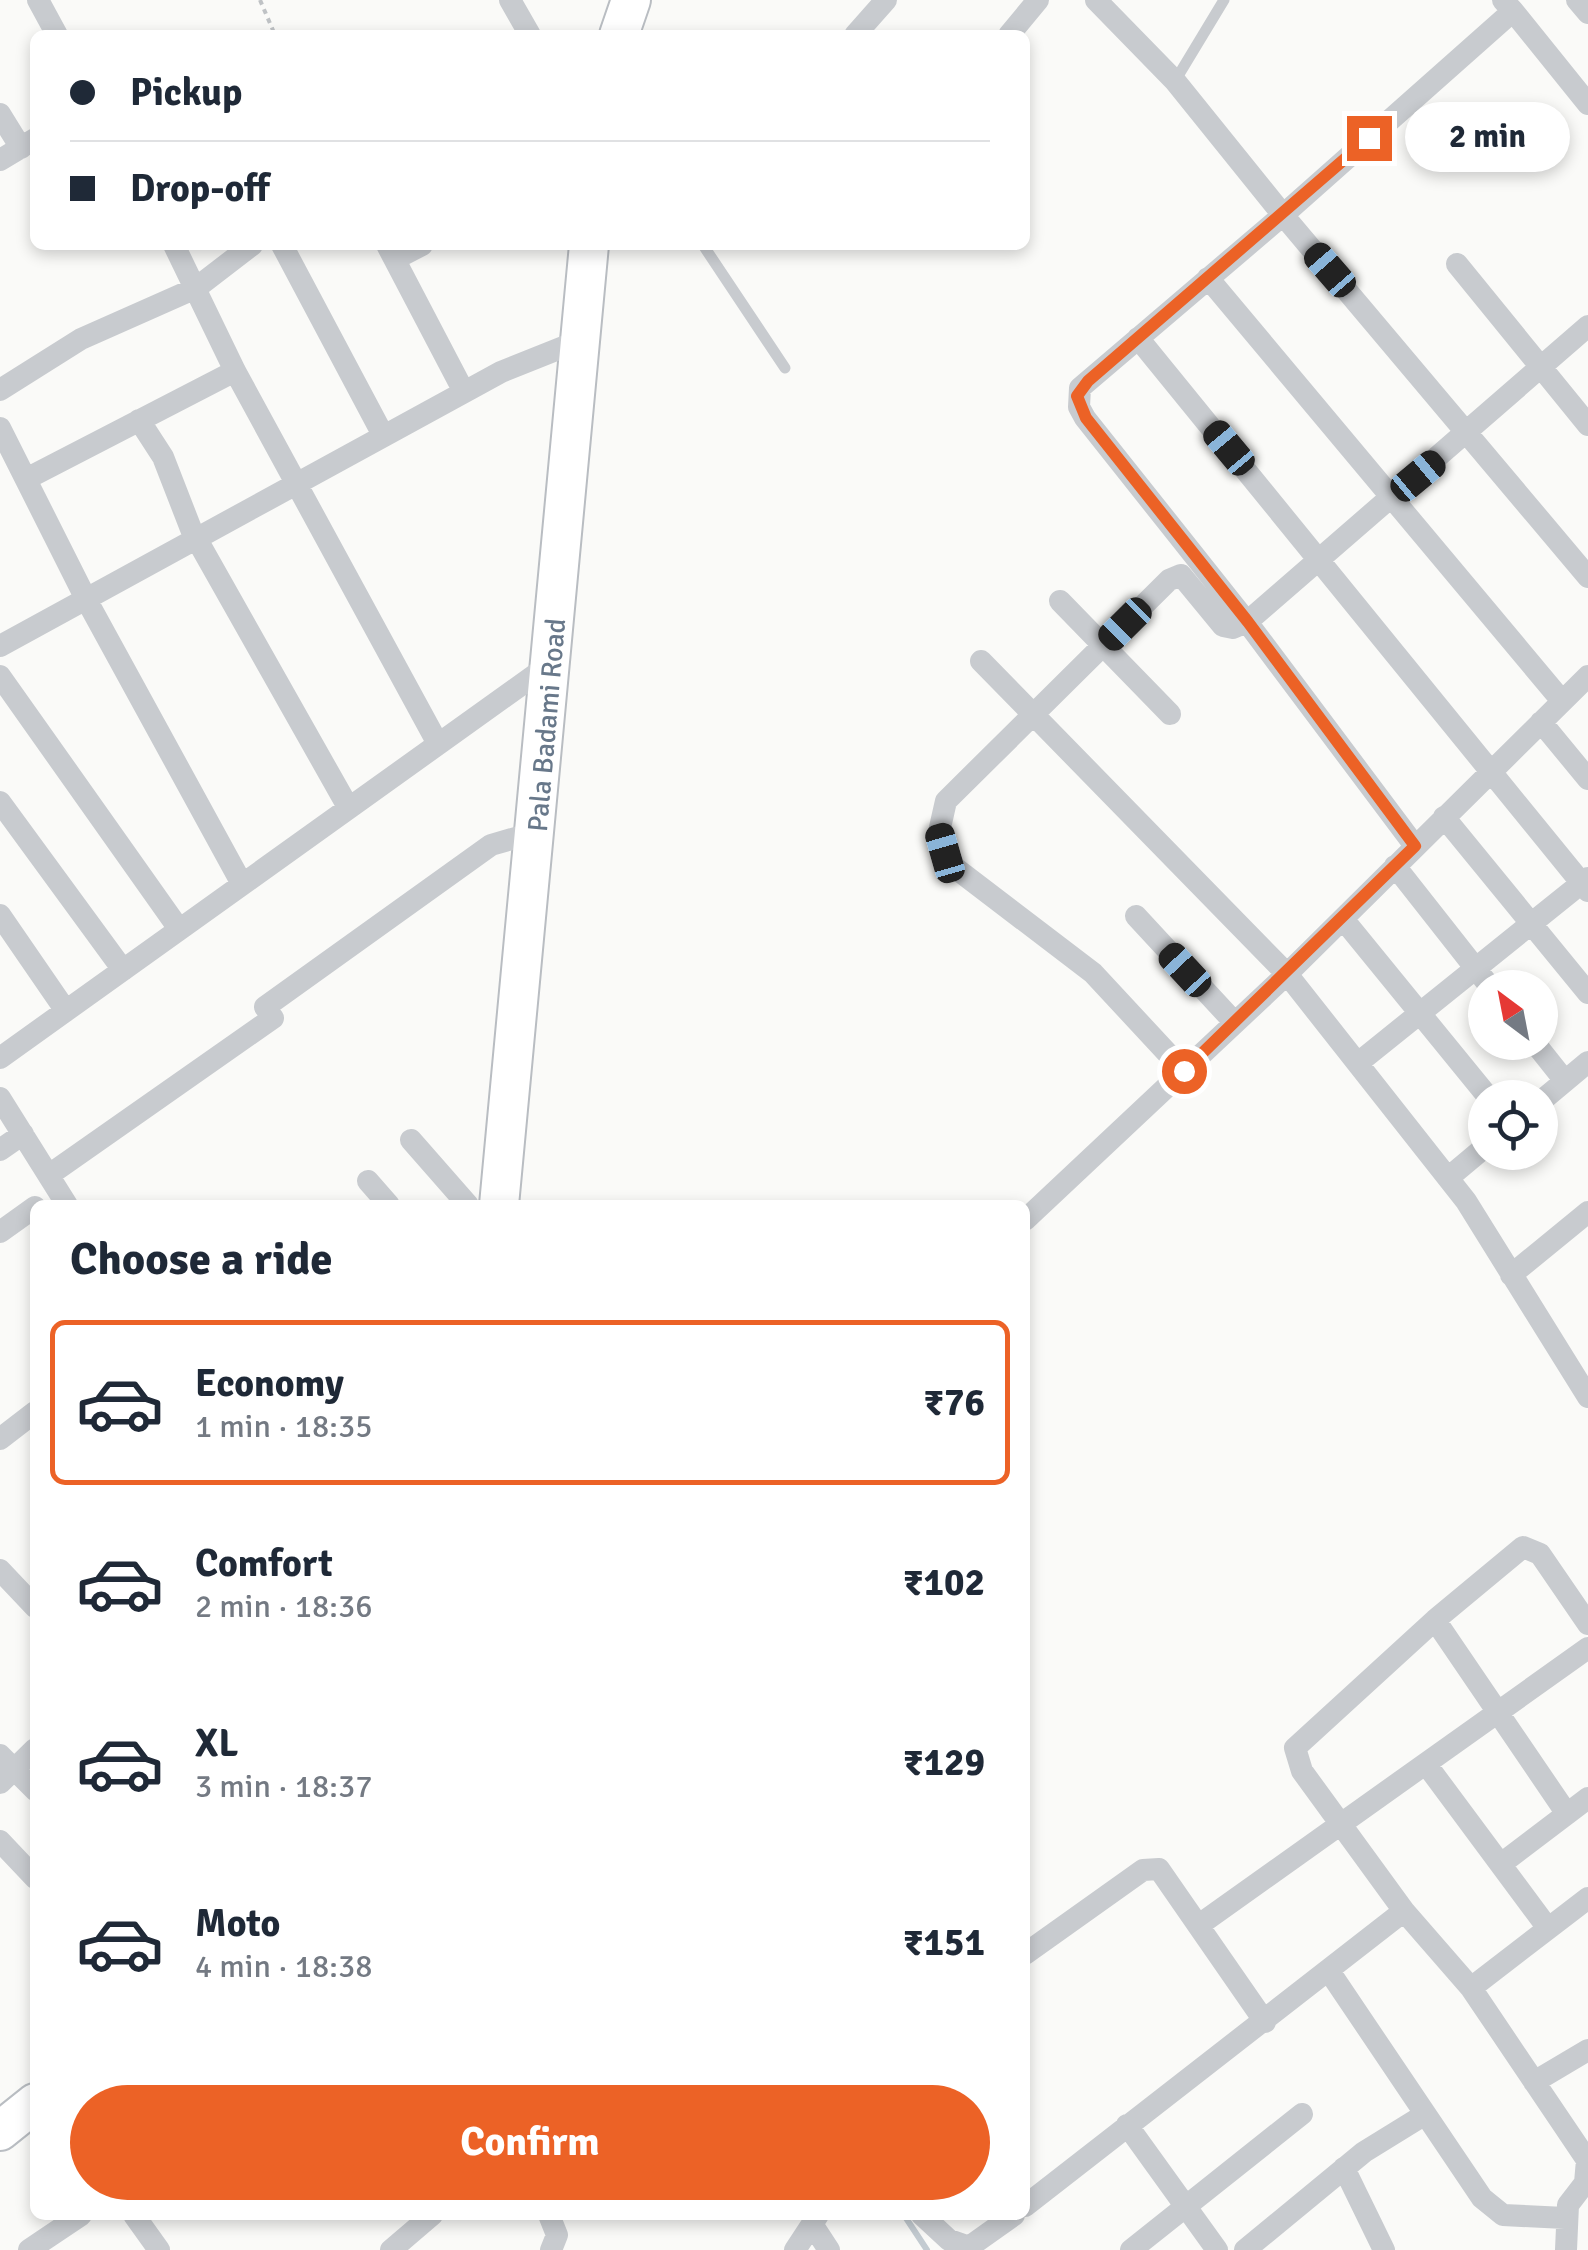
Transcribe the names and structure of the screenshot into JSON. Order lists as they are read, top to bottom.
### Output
{
  "streets": {
    "main road": ["Pala Badami Road"]
  },
  "north": "top left",
  "page": {
    "banner": ["Pickup", "Drop-off"],
    "bubble": "2 min",
    "heading": "Choose a ride",
    "list": [
      {
        "name": "Economy",
        "note": "1 min · 18:35",
        "value": "₹76"
      },
      {
        "name": "Comfort",
        "note": "2 min · 18:36",
        "value": "₹102"
      },
      {
        "name": "XL",
        "note": "3 min · 18:37",
        "value": "₹129"
      },
      {
        "name": "Moto",
        "note": "4 min · 18:38",
        "value": "₹151"
      }
    ],
    "buttons": "Confirm"
  }
}
